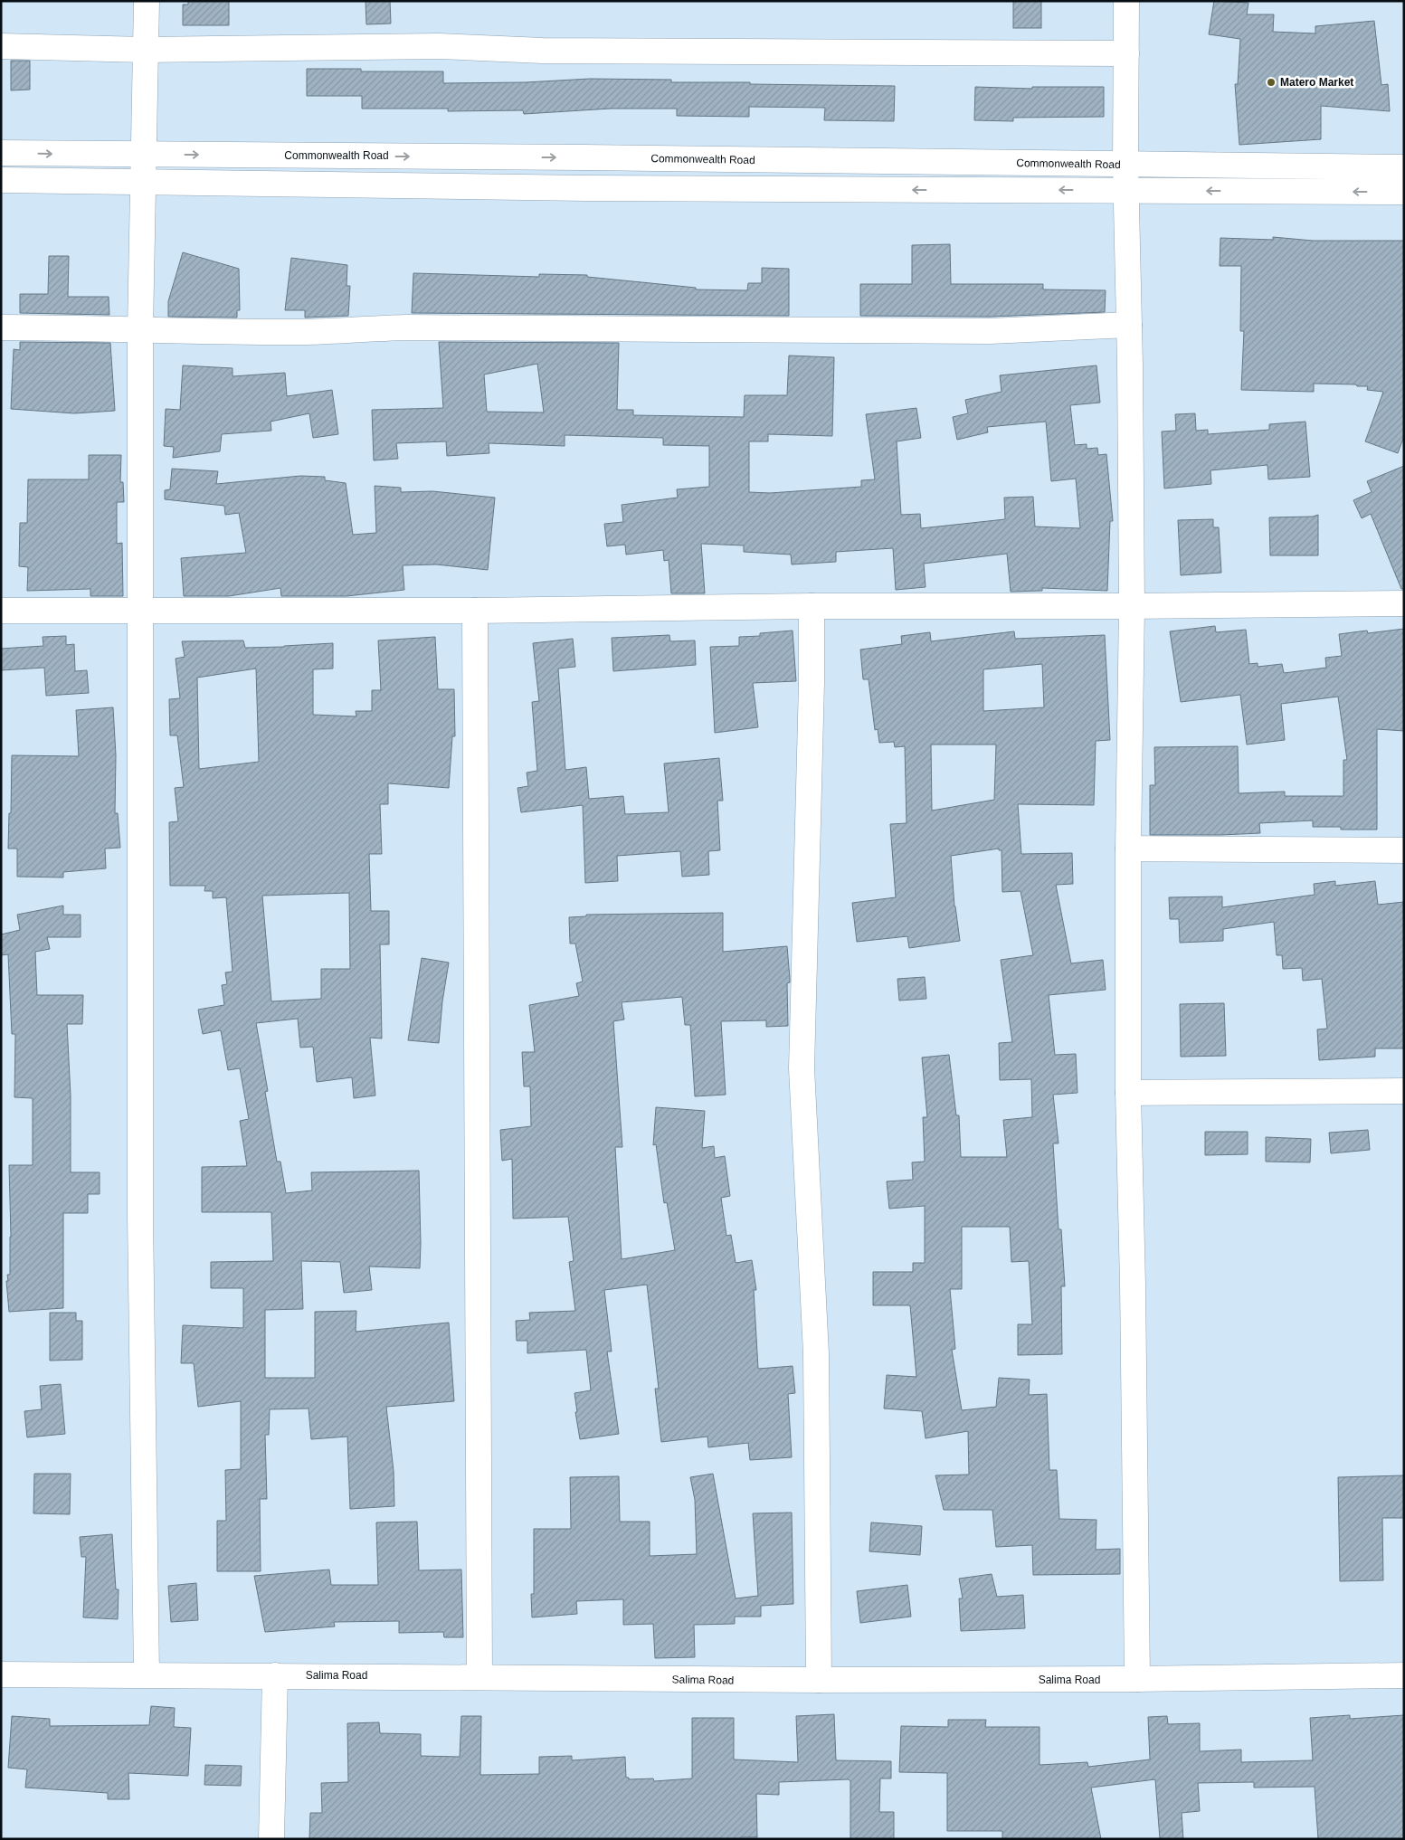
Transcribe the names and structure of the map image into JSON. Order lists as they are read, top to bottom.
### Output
{
  "streets": {
    "street": ["Commonwealth Road", "Salima Road"]
  },
  "places": ["Matero Market"]
}
